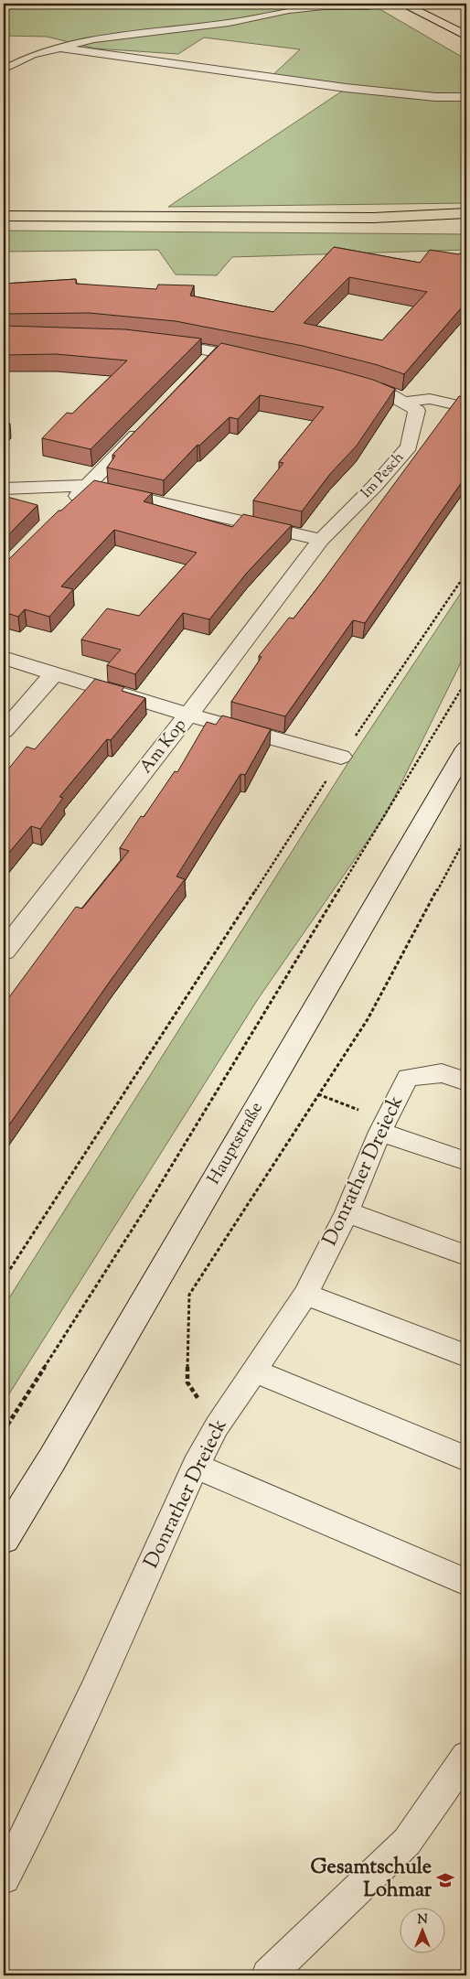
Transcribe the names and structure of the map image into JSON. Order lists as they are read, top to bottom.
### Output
{
  "streets": {
    "street": ["Im Pesch", "Am Kop", "Hauptstraße"],
    "lane": ["Donrather Dreieck"]
  },
  "crossings": [
    ["Im Pesch", "Am Kop"]
  ],
  "places": {
    "school or university": ["Gesamtschule Lohmar"]
  },
  "north": "top"
}
